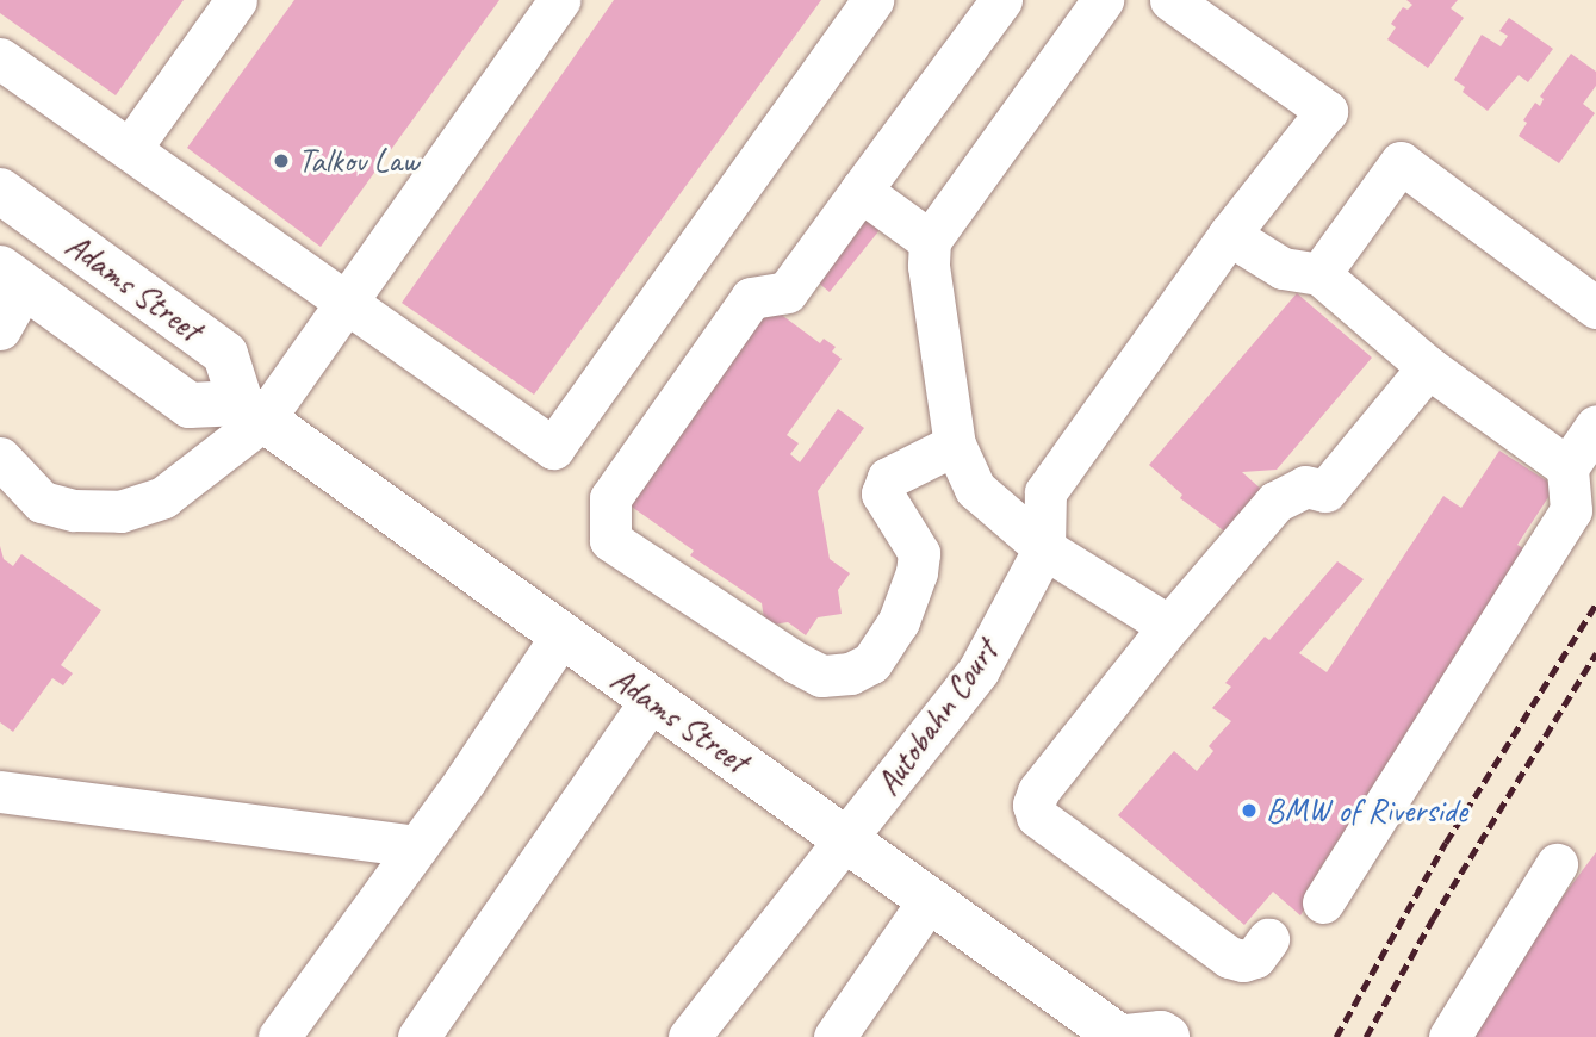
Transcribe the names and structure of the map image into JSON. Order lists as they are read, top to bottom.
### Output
{
  "streets": {
    "main road": ["Adams Street"],
    "street": ["Autobahn Court"]
  },
  "crossings": [
    ["Adams Street", "Autobahn Court"]
  ],
  "places": ["Talkov Law", "BMW of Riverside"]
}
